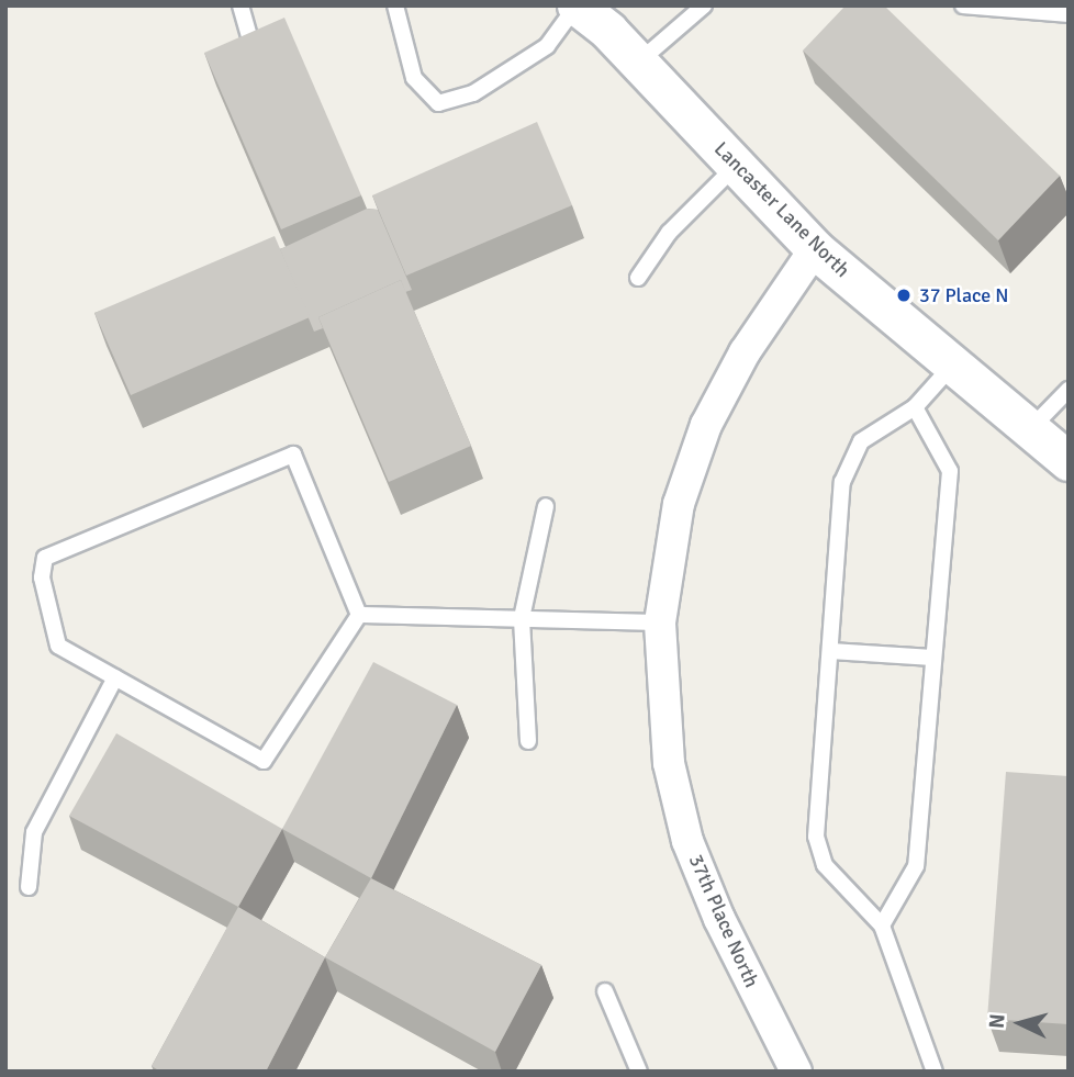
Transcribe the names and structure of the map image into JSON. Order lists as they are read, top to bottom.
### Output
{
  "streets": {
    "street": ["Lancaster Lane North", "37th Place North"]
  },
  "crossings": [
    ["Lancaster Lane North", "37th Place North"]
  ],
  "places": ["37 Place N"],
  "north": "left"
}
